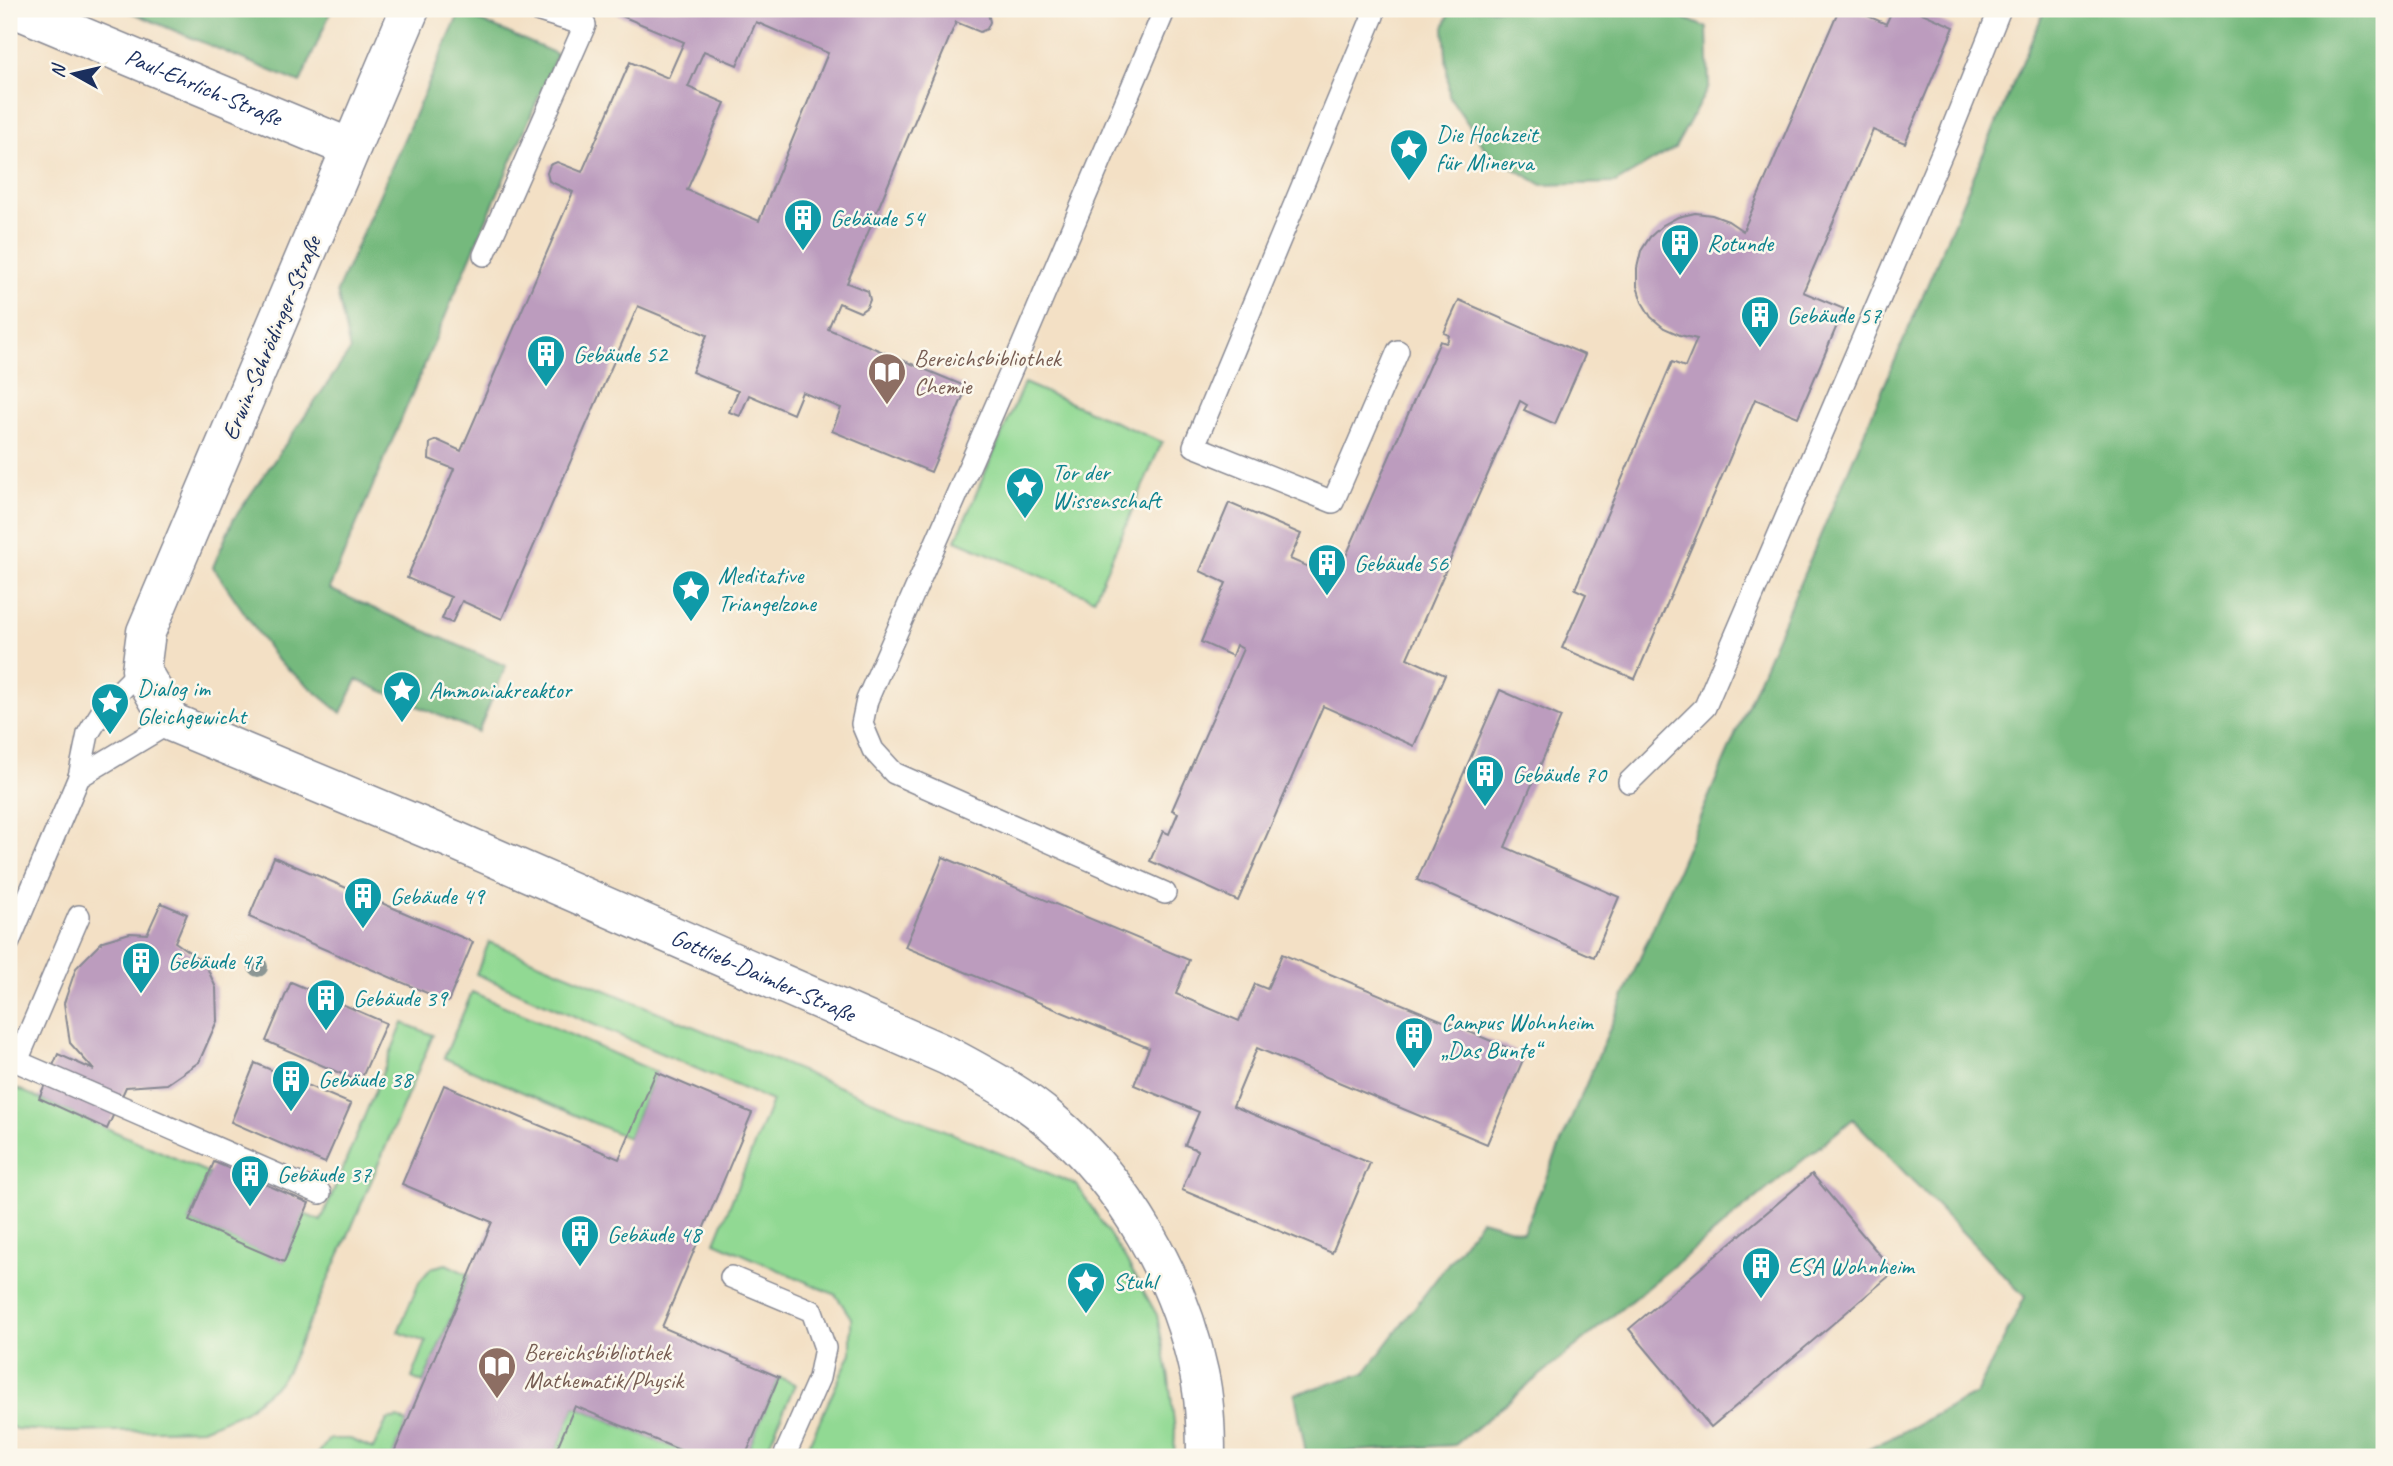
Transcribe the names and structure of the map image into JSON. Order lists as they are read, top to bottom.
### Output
{
  "streets": {
    "street": ["Paul-Ehrlich-Straße", "Erwin-Schrödinger-Straße", "Gottlieb-Daimler-Straße"]
  },
  "crossings": [
    ["Paul-Ehrlich-Straße", "Erwin-Schrödinger-Straße"]
  ],
  "places": {
    "place": [
      "Die Hochzeit für Minerva",
      "Tor der Wissenschaft",
      "Meditative Triangelzone",
      "Ammoniakreaktor",
      "Dialog im Gleichgewicht",
      "Stuhl"
    ],
    "building": [
      "Gebäude 54",
      "Rotunde",
      "Gebäude 57",
      "Gebäude 52",
      "Gebäude 56",
      "Gebäude 70",
      "Gebäude 49",
      "Gebäude 47",
      "Gebäude 39",
      "Campus Wohnheim „Das Bunte“",
      "Gebäude 38",
      "Gebäude 37",
      "Gebäude 48",
      "ESA Wohnheim"
    ],
    "library": ["Bereichsbibliothek Chemie", "Bereichsbibliothek Mathematik/Physik"]
  },
  "north": "left"
}
